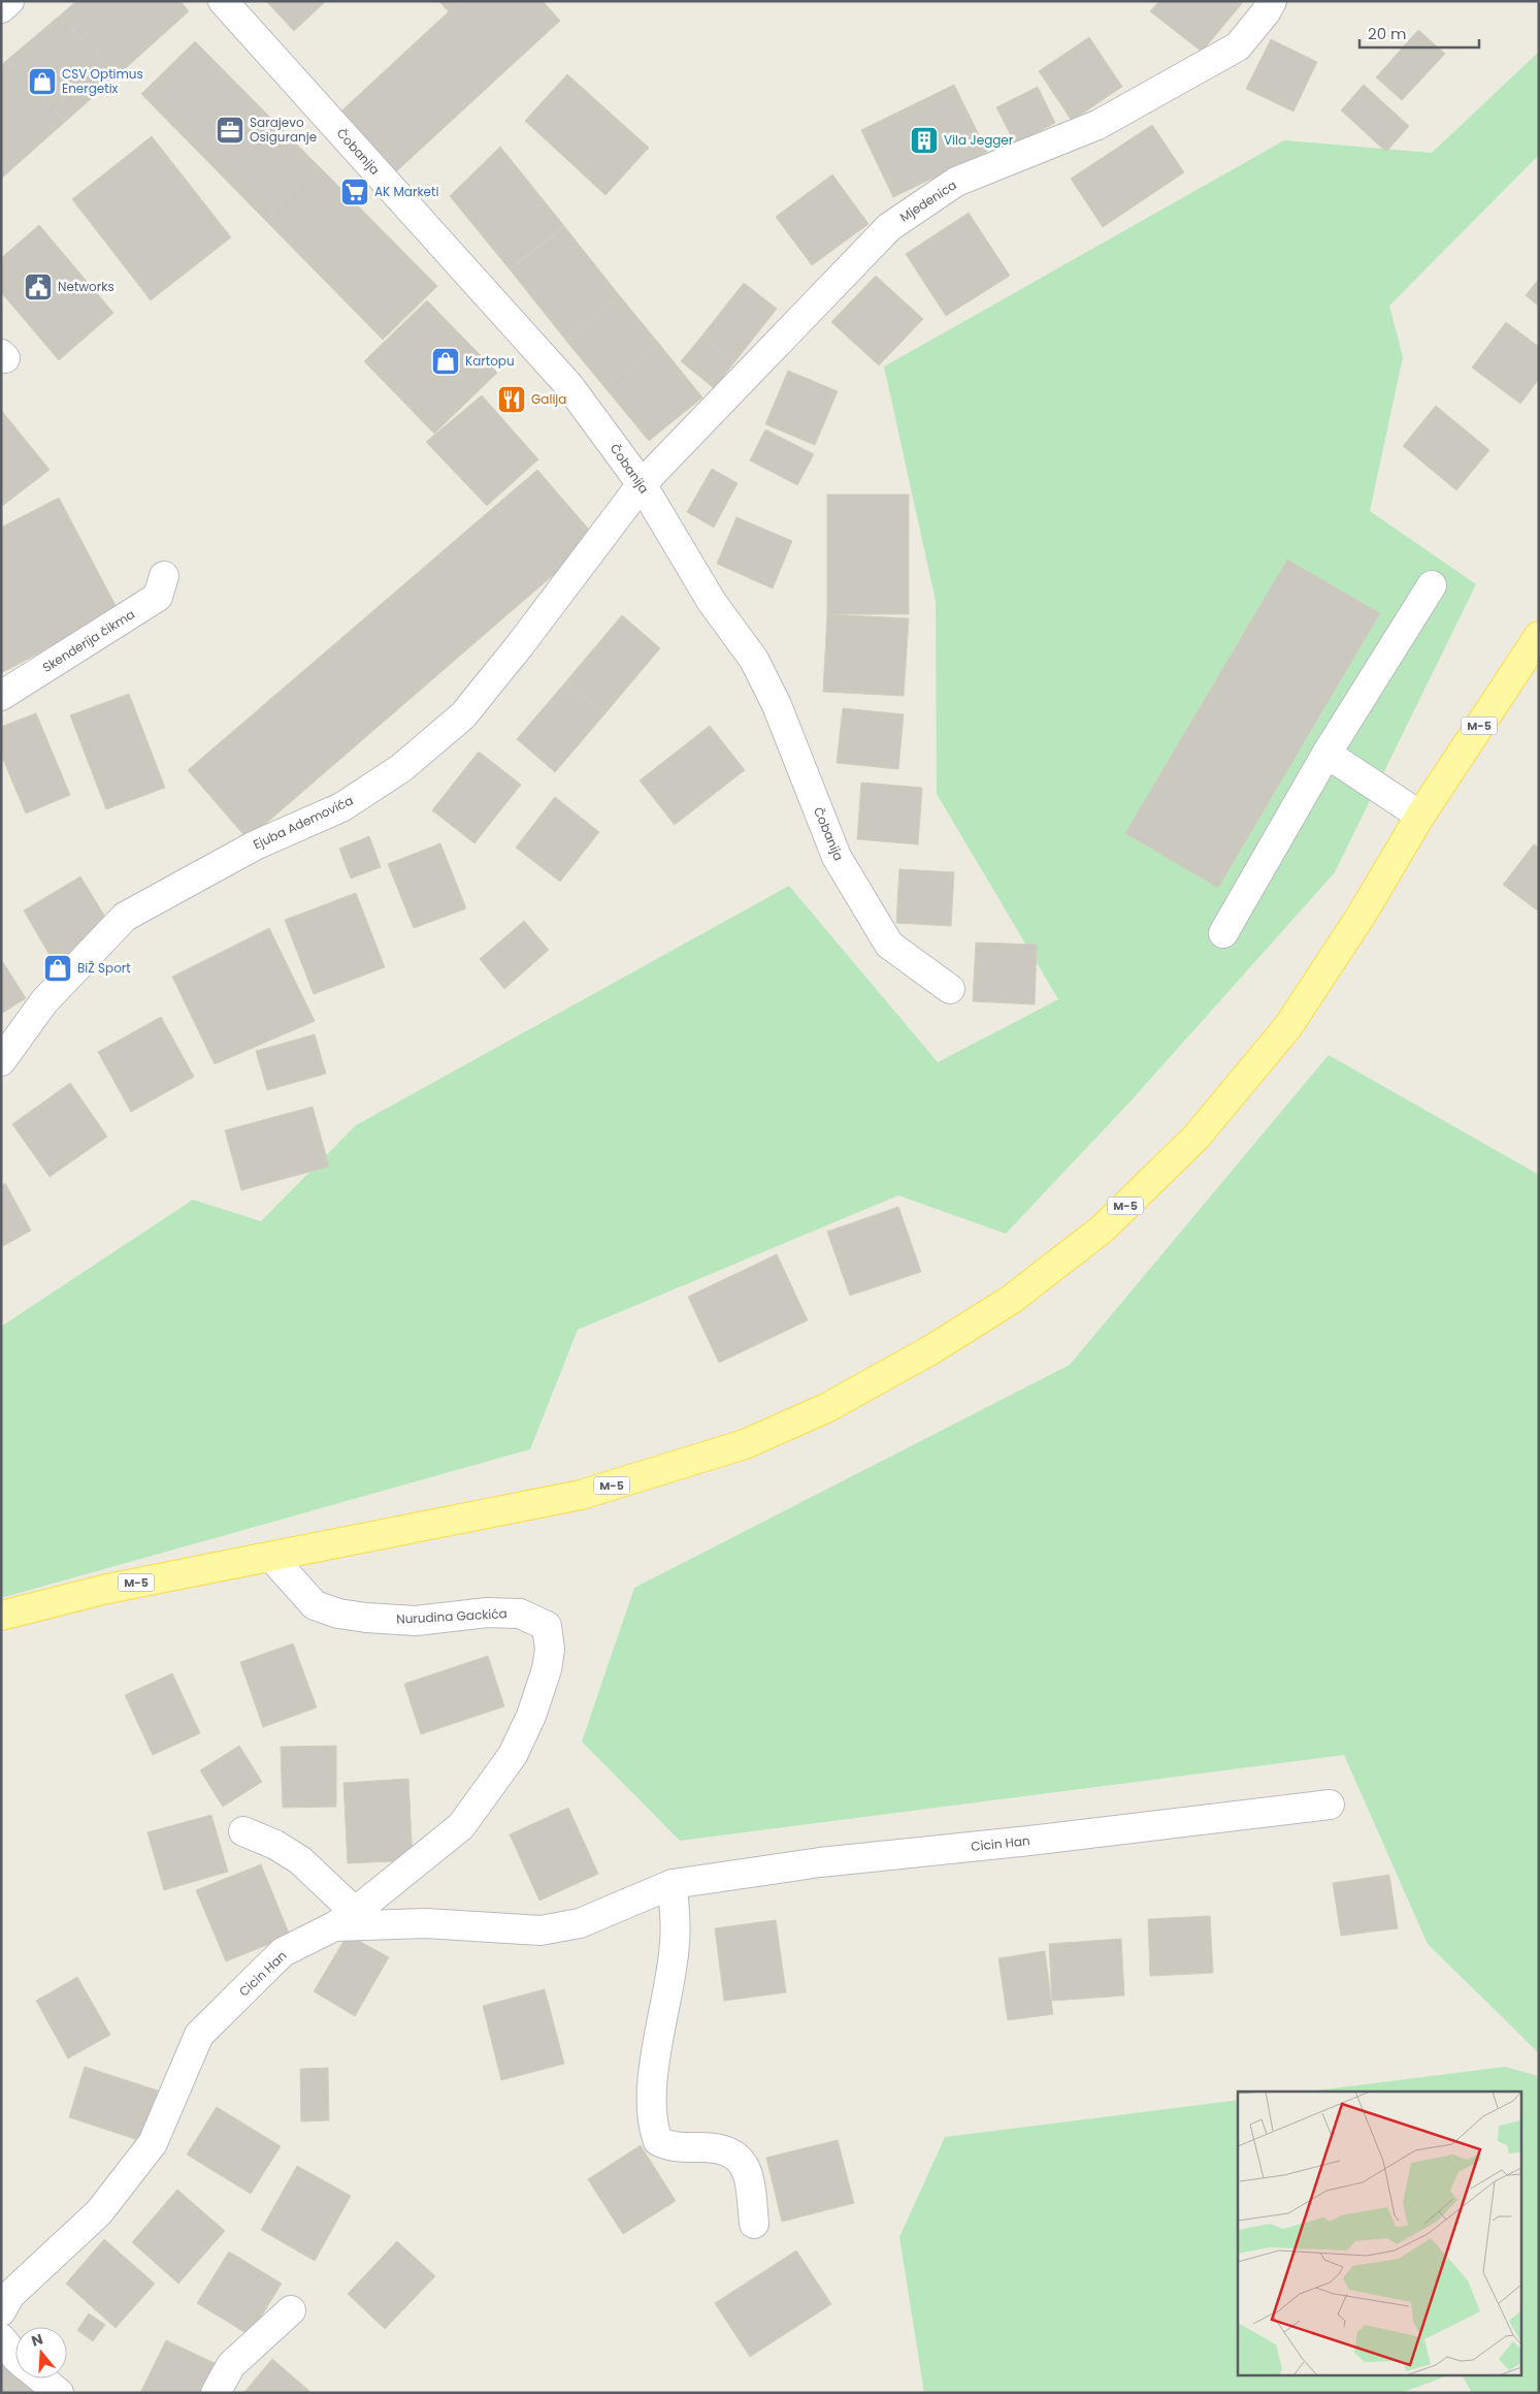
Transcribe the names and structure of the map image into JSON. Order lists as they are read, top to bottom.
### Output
{
  "streets": {
    "main road": ["M-5"],
    "street": [
      "Čobanija",
      "Mjedenica",
      "Skenderija čikma",
      "Ejuba Ademovića",
      "Nurudina Gackića",
      "Cicin Han"
    ]
  },
  "crossings": [
    ["Čobanija", "Mjedenica"],
    ["Čobanija", "Ejuba Ademovića"],
    ["Mjedenica", "Ejuba Ademovića"],
    ["M-5", "Nurudina Gackića"],
    ["Nurudina Gackića", "Cicin Han"]
  ],
  "places": {
    "shop": ["CSV Optimus Energetix", "Kartopu", "BiŽ Sport"],
    "office": ["Sarajevo Osiguranje"],
    "building": ["Vila Jegger"],
    "supermarket": ["AK Marketi"],
    "public building": ["Networks"],
    "restaurant": ["Galija"]
  },
  "scale_bar": "20 m",
  "north": "top"
}
